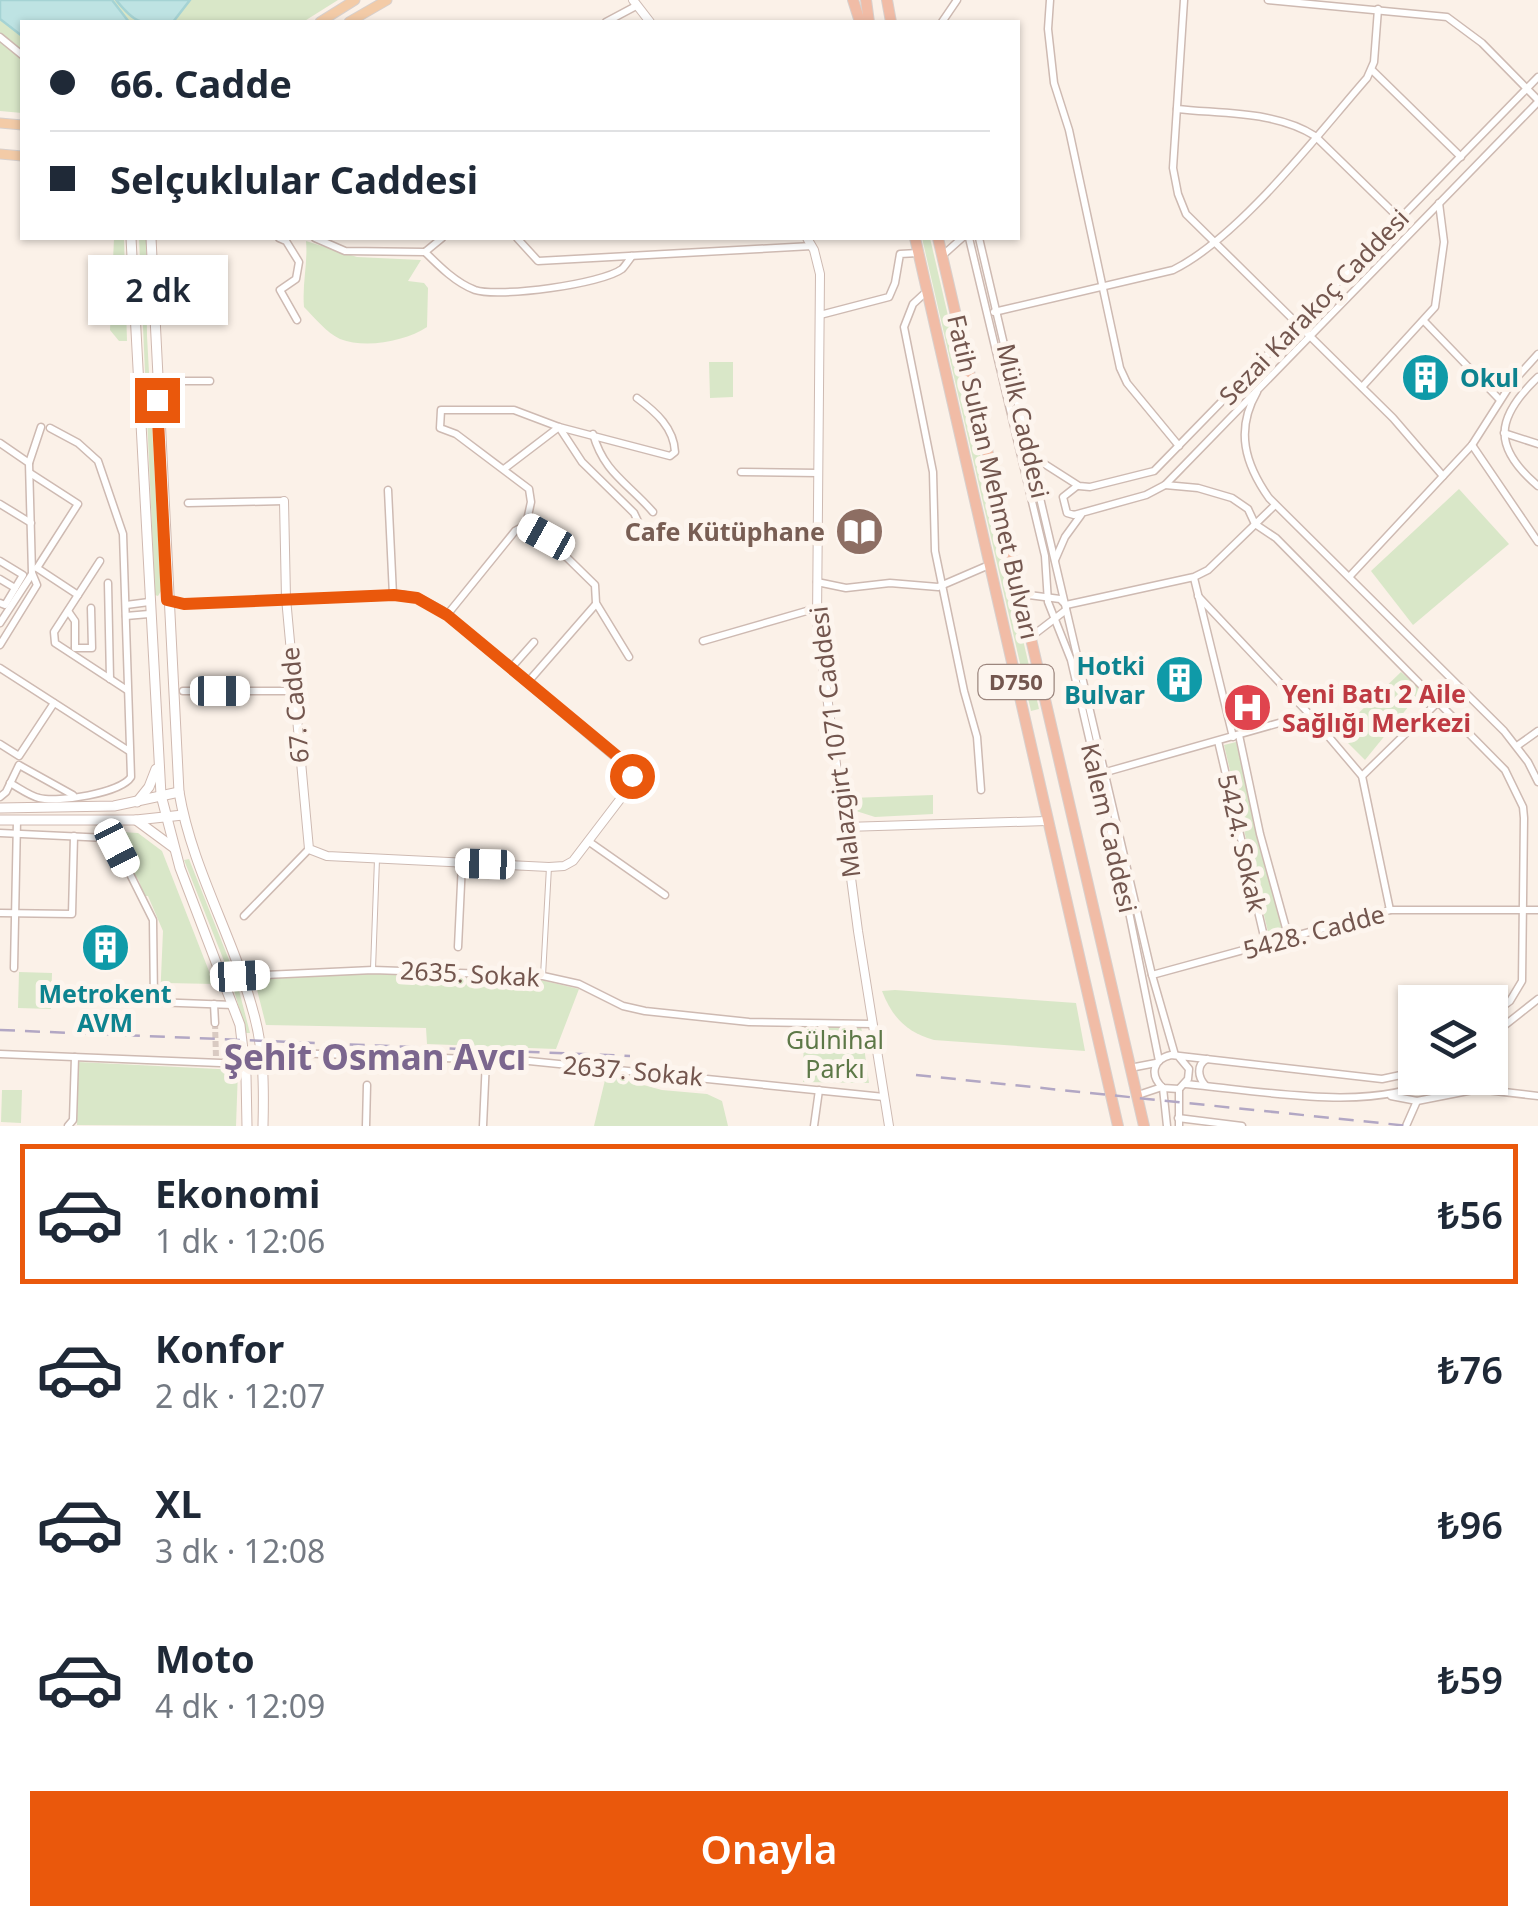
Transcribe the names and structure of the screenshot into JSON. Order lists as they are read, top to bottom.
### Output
{
  "streets": {
    "highway": ["Fatih Sultan Mehmet Bulvarı", "D750"],
    "street": [
      "Sezai Karakoç Caddesi",
      "Mülk Caddesi",
      "67. Cadde",
      "Malazgirt 1071 Caddesi",
      "Kalem Caddesi",
      "5424. Sokak",
      "5428. Cadde",
      "2635. Sokak",
      "2637. Sokak"
    ]
  },
  "crossings": [
    ["Mülk Caddesi", "Kalem Caddesi"],
    ["Malazgirt 1071 Caddesi", "2635. Sokak"],
    ["Malazgirt 1071 Caddesi", "2637. Sokak"],
    ["Kalem Caddesi", "5428. Cadde"],
    ["5424. Sokak", "5428. Cadde"]
  ],
  "districts": ["Şehit Osman Avcı"],
  "parks": ["Gülnihal Parkı"],
  "places": {
    "building": ["Okul", "Hotki Bulvar", "Metrokent AVM"],
    "library": ["Cafe Kütüphane"],
    "hospital": ["Yeni Batı 2 Aile Sağlığı Merkezi"]
  },
  "page": {
    "banner": ["66. Cadde", "Selçuklular Caddesi"],
    "bubble": "2 dk",
    "list": [
      {
        "name": "Ekonomi",
        "note": "1 dk · 12:06",
        "value": "₺56"
      },
      {
        "name": "Konfor",
        "note": "2 dk · 12:07",
        "value": "₺76"
      },
      {
        "name": "XL",
        "note": "3 dk · 12:08",
        "value": "₺96"
      },
      {
        "name": "Moto",
        "note": "4 dk · 12:09",
        "value": "₺59"
      }
    ],
    "buttons": "Onayla"
  }
}
